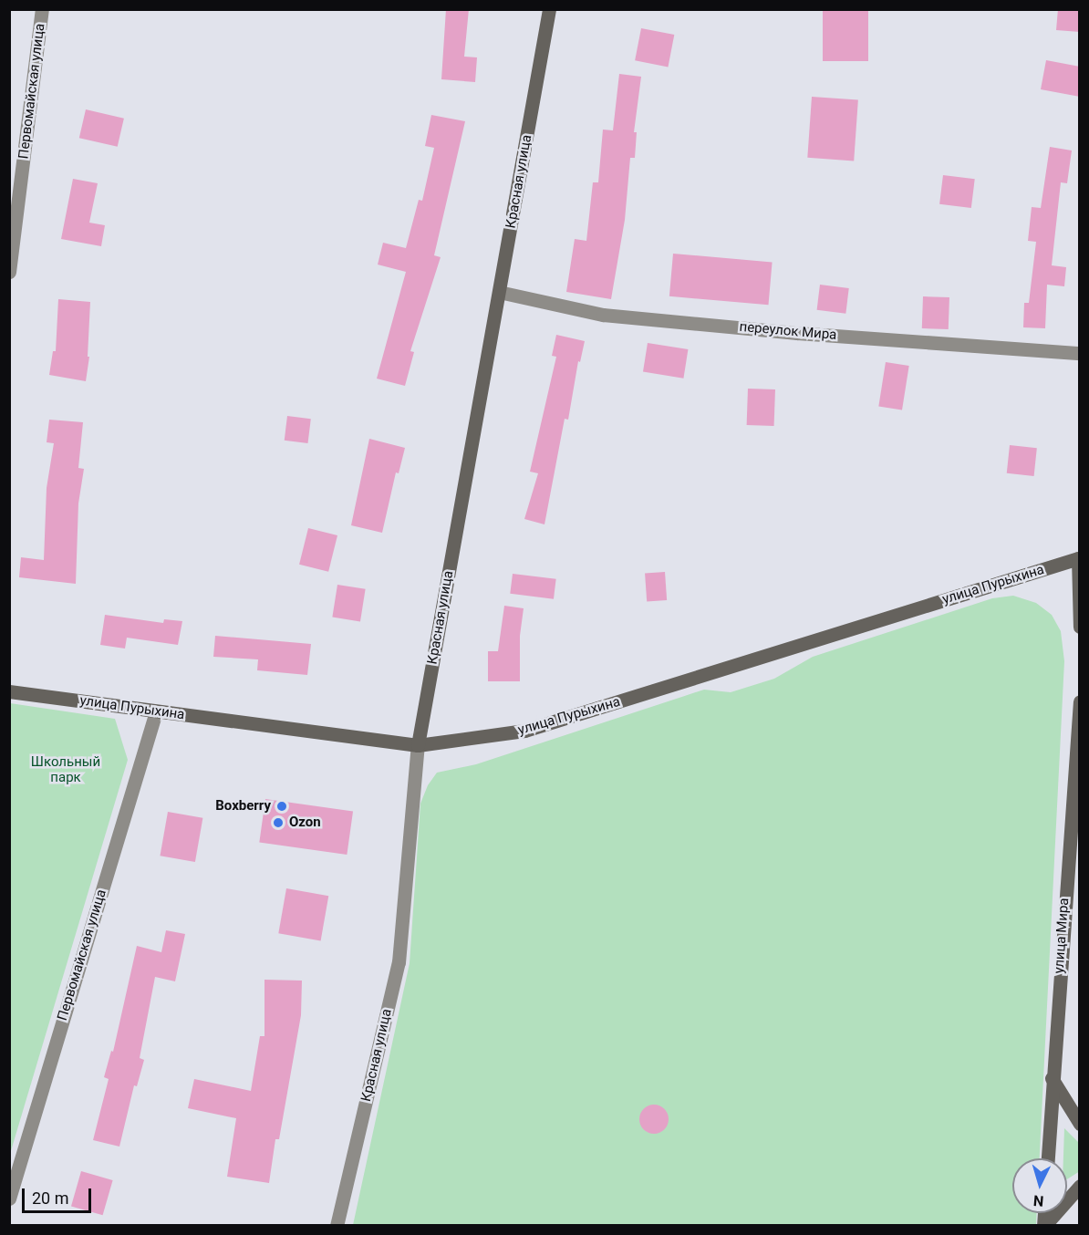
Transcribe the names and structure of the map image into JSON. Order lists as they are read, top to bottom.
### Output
{
  "streets": {
    "street": [
      "Первомайская улица",
      "Красная улица",
      "переулок Мира",
      "улица Пурыхина",
      "улица Мира"
    ]
  },
  "crossings": [
    ["Первомайская улица", "улица Пурыхина"],
    ["Красная улица", "переулок Мира"],
    ["Красная улица", "улица Пурыхина"]
  ],
  "parks": ["Школьный парк"],
  "places": ["Boxberry", "Ozon"],
  "scale_bar": "20 m",
  "north": "bottom"
}
